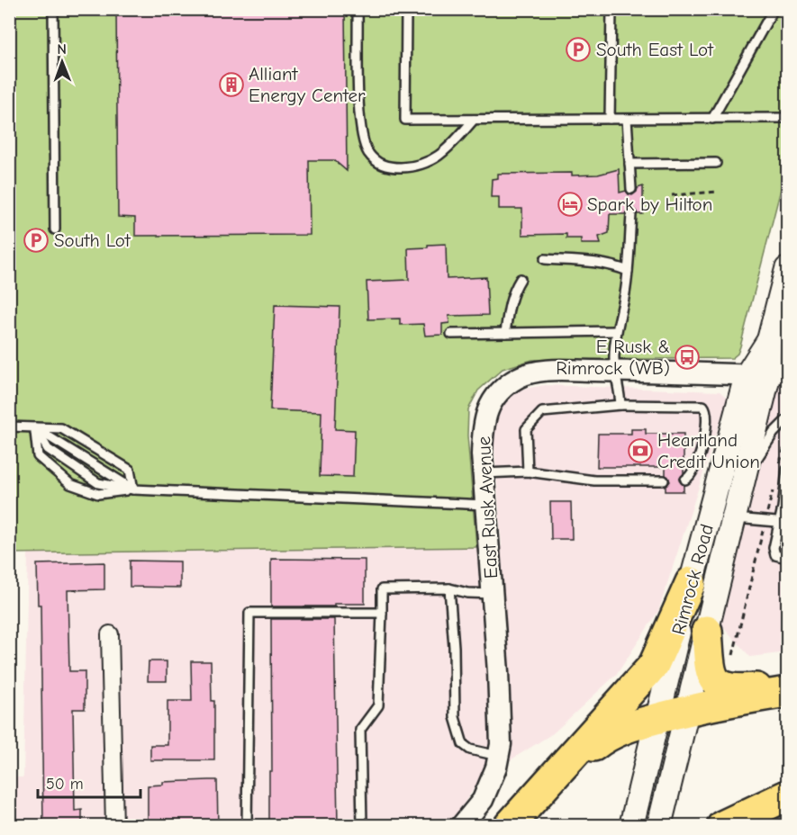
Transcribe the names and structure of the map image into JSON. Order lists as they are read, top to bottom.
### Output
{
  "streets": {
    "main road": ["Rimrock Road"],
    "street": ["East Rusk Avenue"]
  },
  "crossings": [
    ["East Rusk Avenue", "Rimrock Road"]
  ],
  "places": {
    "parking": ["South East Lot", "South Lot"],
    "building": ["Alliant Energy Center"],
    "hotel": ["Spark by Hilton"],
    "bus stop": ["E Rusk & Rimrock (WB)"],
    "bank": ["Heartland Credit Union"]
  },
  "scale_bar": "50 m",
  "north": "top"
}
